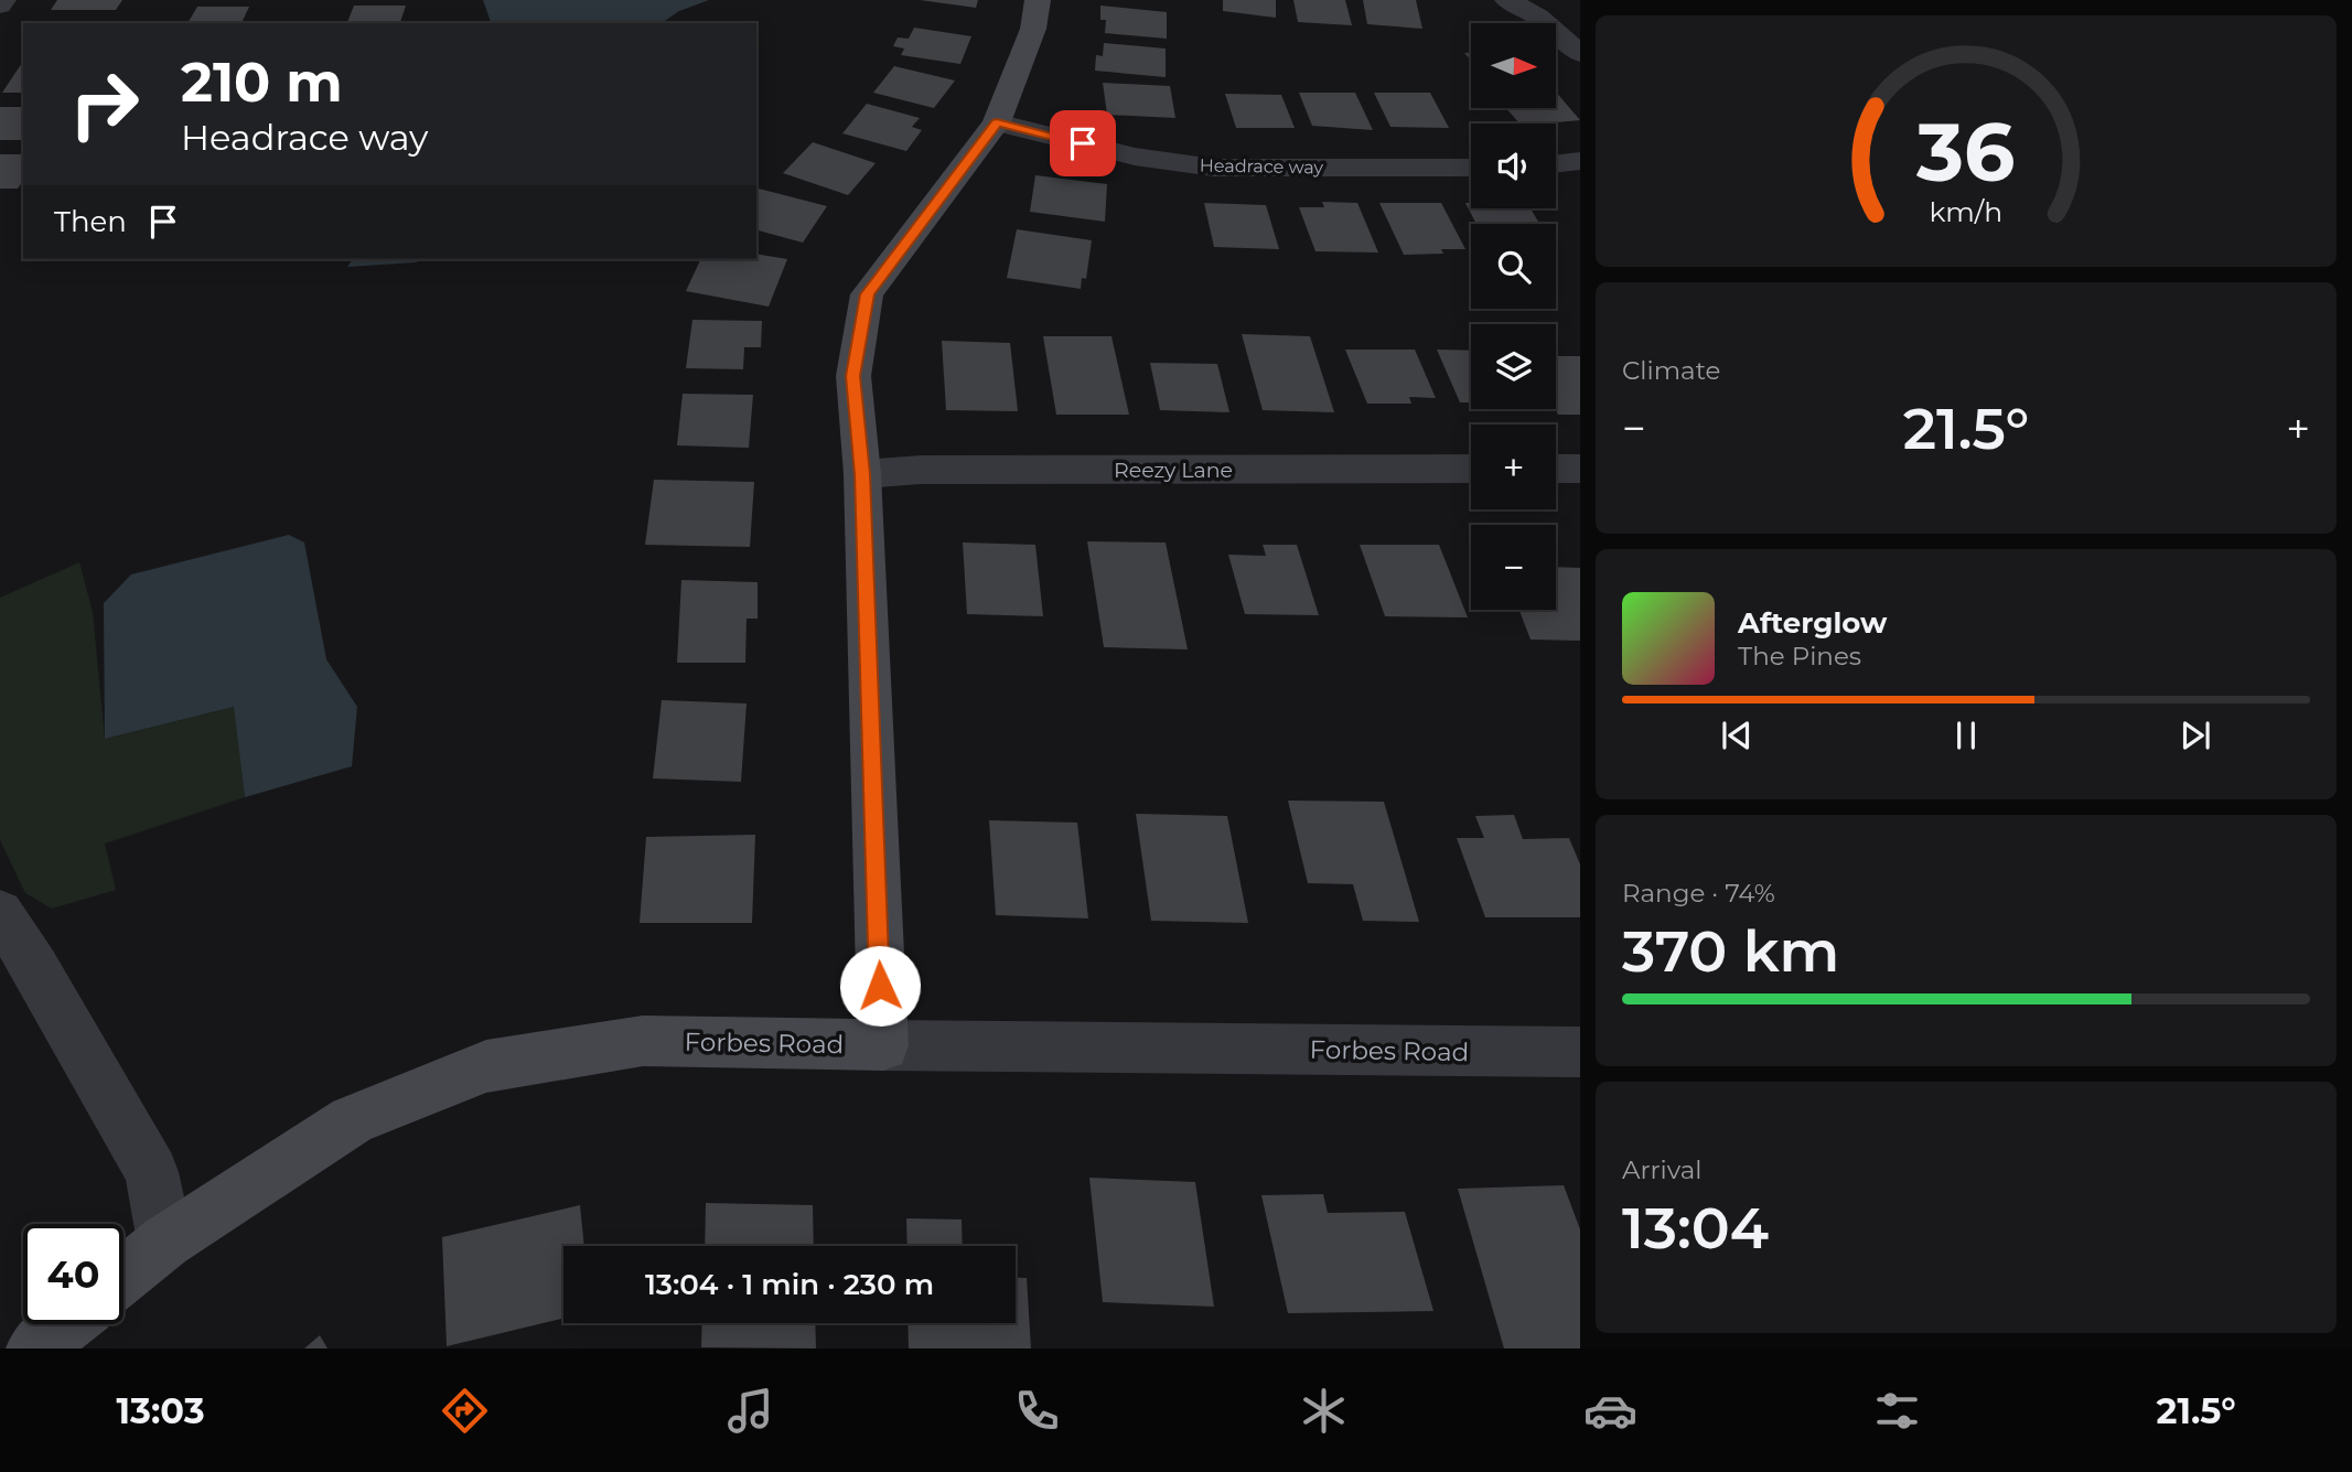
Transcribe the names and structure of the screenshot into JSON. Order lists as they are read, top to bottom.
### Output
{
  "streets": {
    "street": ["Headrace way", "Reezy Lane", "Forbes Road"]
  },
  "north": "right",
  "page": {
    "map_buttons": ["+", "−"],
    "turn": ["210 m", "Headrace way"],
    "then": "Then",
    "tile": [
      "Climate",
      ["Range · 74%", "370 km"],
      ["Arrival", "13:04"]
    ],
    "heat": ["−", "21.5°", "+"],
    "song": ["Afterglow", "The Pines"],
    "limit": "40",
    "trip": "13:04 · 1 min · 230 m",
    "tabs": ["13:03", "21.5°"],
    "gauge": ["36", "km/h"]
  }
}
